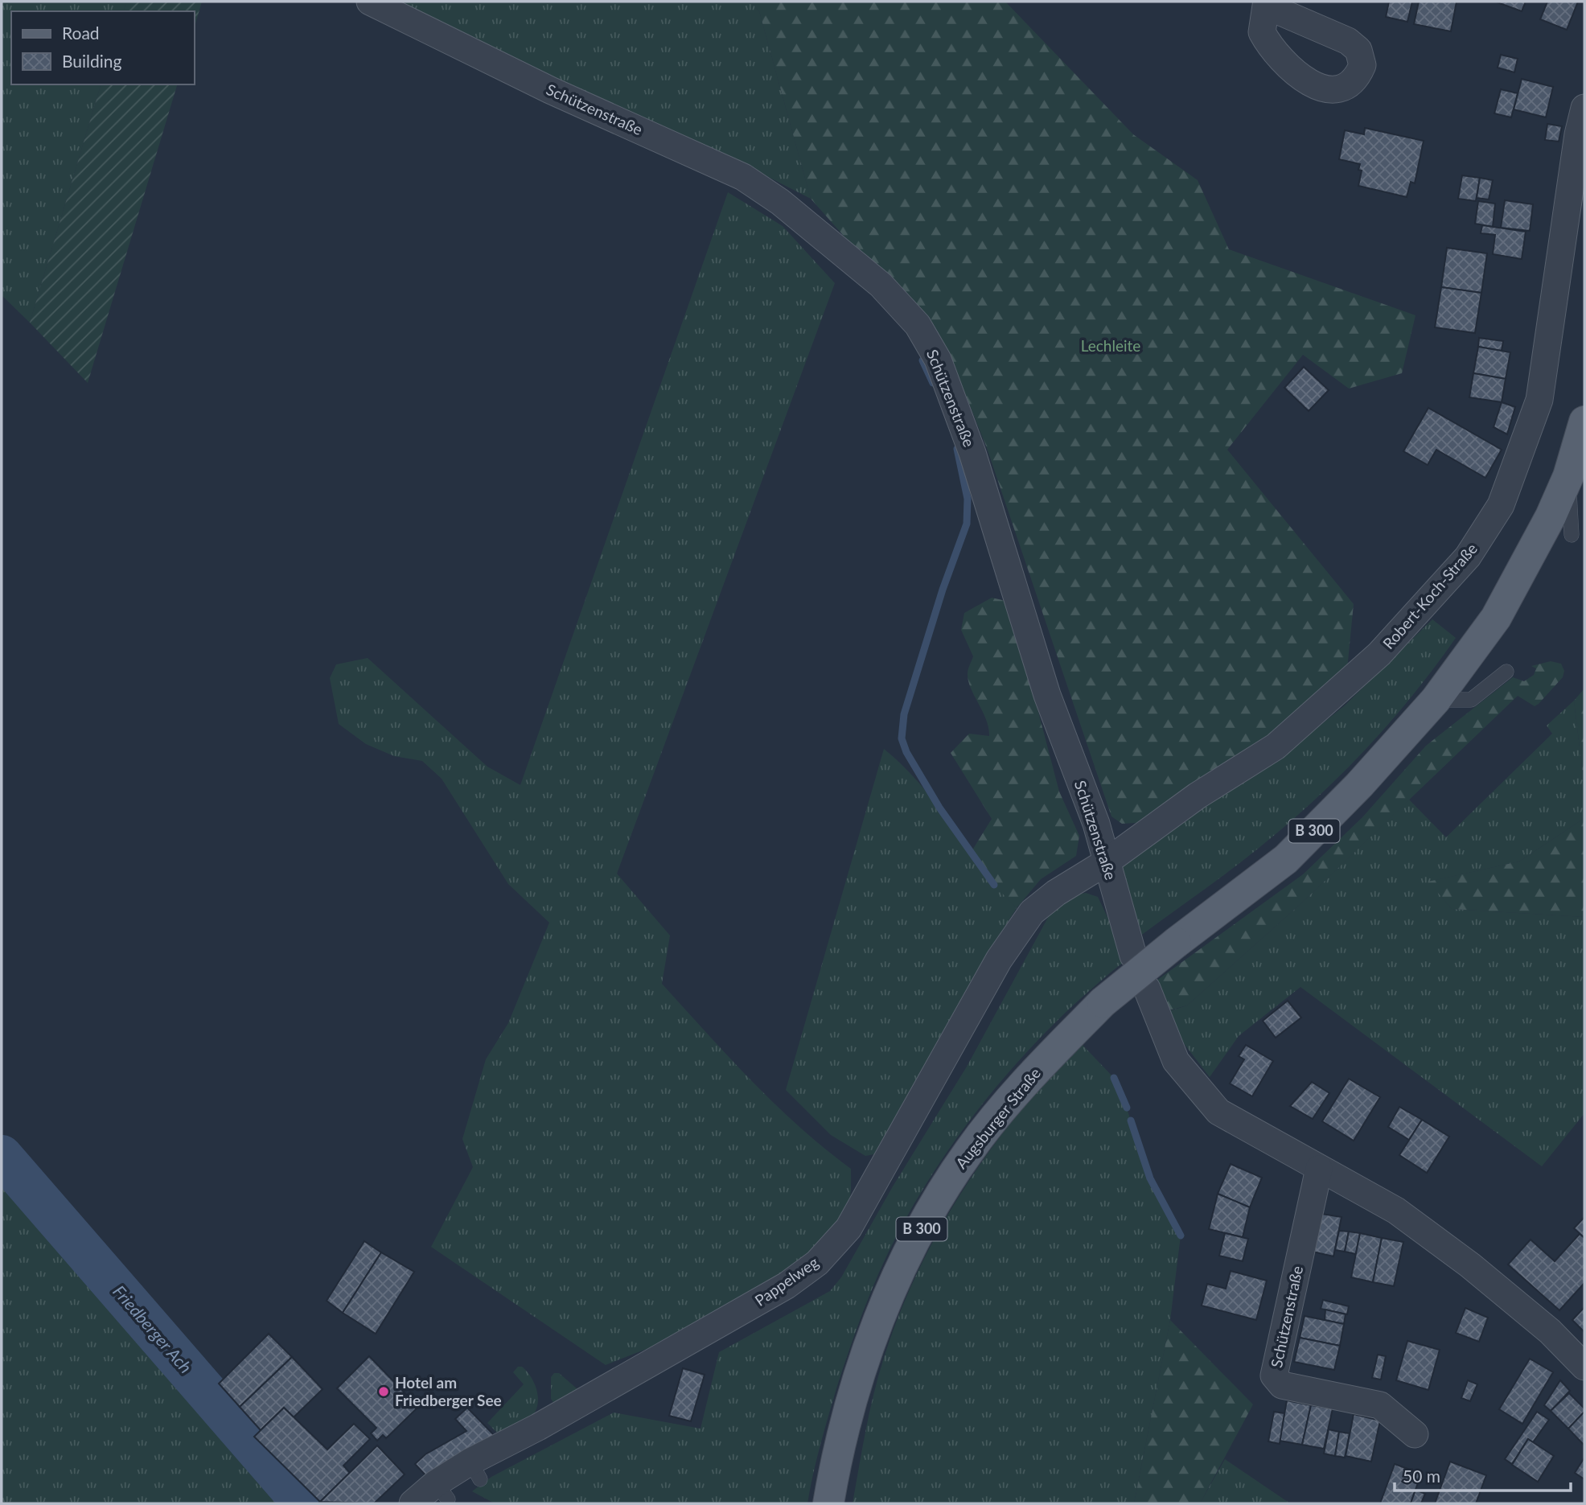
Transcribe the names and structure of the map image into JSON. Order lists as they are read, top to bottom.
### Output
{
  "streets": {
    "main road": ["B 300", "Augsburger Straße"],
    "street": ["Schützenstraße", "Robert-Koch-Straße", "Pappelweg"]
  },
  "crossings": [
    ["Schützenstraße", "Robert-Koch-Straße"],
    ["Schützenstraße", "Pappelweg"],
    ["Robert-Koch-Straße", "Pappelweg"],
    ["B 300", "Augsburger Straße"]
  ],
  "water": ["Friedberger Ach"],
  "parks": ["Lechleite"],
  "places": ["Hotel am Friedberger See"],
  "legend": ["Road", "Building"],
  "scale_bar": "50 m"
}
